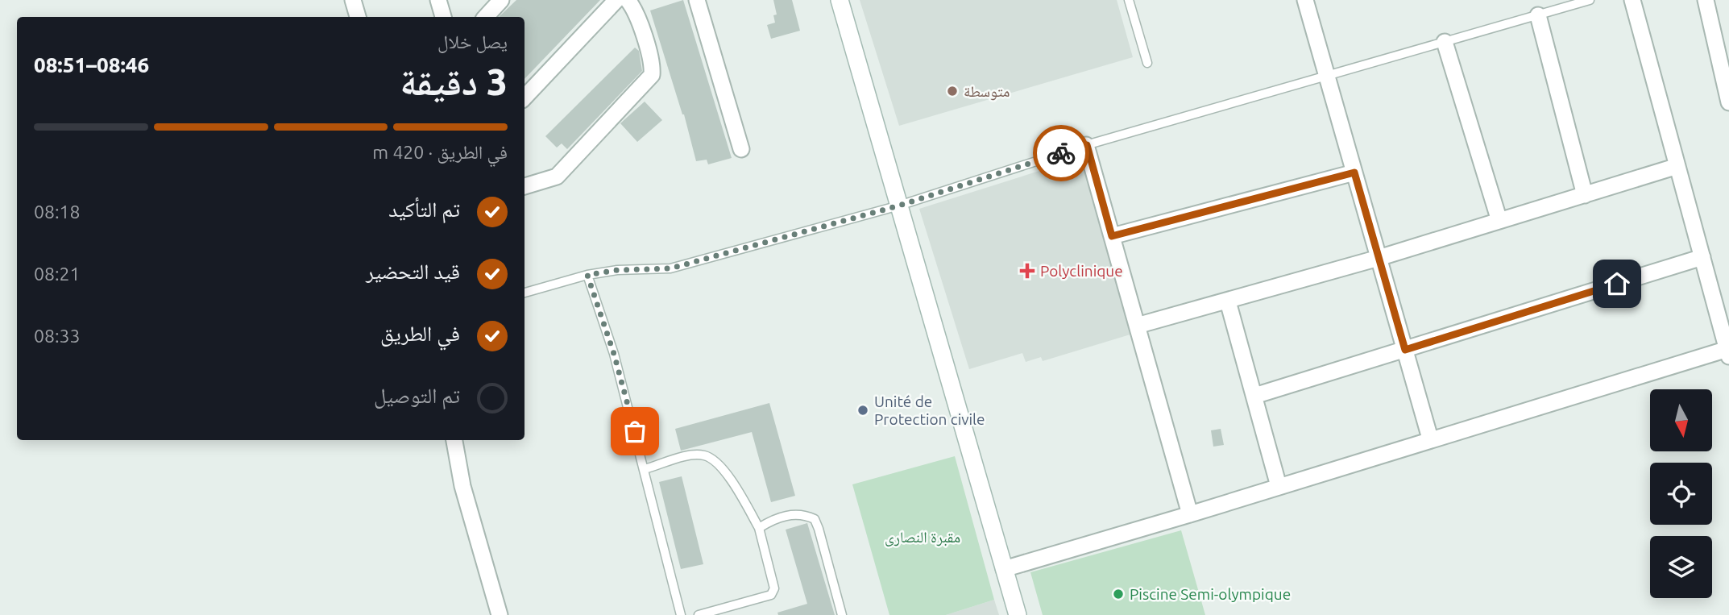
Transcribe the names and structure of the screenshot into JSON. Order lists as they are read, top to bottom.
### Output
{
  "parks": ["مقبرة النصارى"],
  "places": {
    "other": ["متوسطة", "Unité de Protection civile", "Piscine Semi-olympique"],
    "health": ["Polyclinique"]
  },
  "north": "bottom",
  "page": {
    "heading": ["3 دقيقة", "يصل خلال", "08:46–08:51"],
    "bar": "في الطريق · 420 m",
    "list": [
      ["تم التأكيد", "08:18"],
      ["قيد التحضير", "08:21"],
      ["في الطريق", "08:33"],
      "تم التوصيل"
    ]
  }
}
